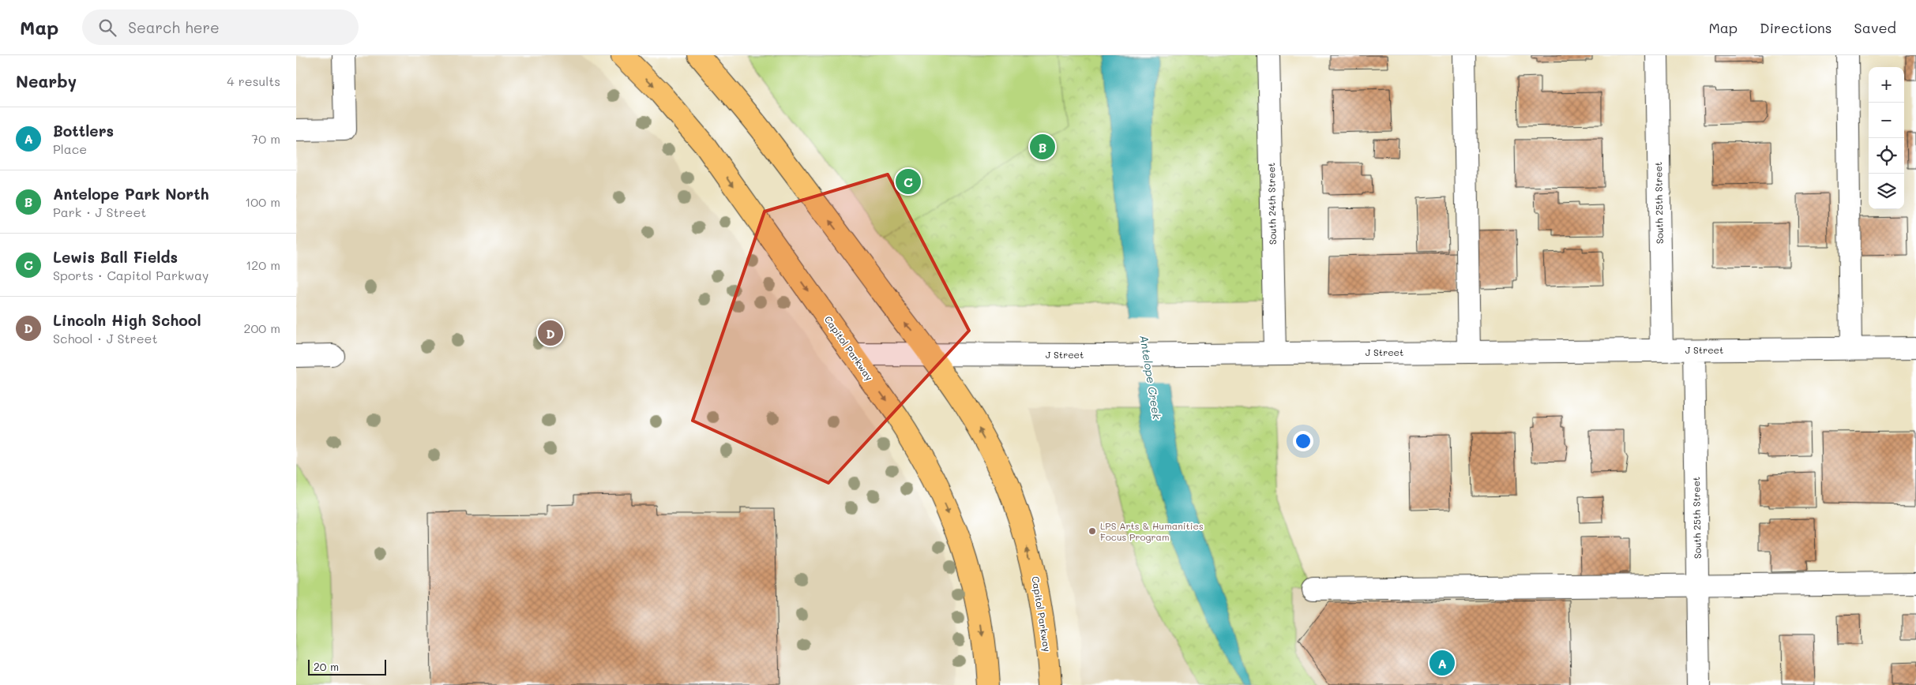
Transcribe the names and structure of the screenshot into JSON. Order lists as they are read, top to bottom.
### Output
{
  "streets": {
    "main road": ["Capitol Parkway"],
    "street": ["South 25th Street", "South 24th Street", "J Street"]
  },
  "crossings": [
    ["South 25th Street", "J Street"],
    ["South 24th Street", "J Street"],
    ["Capitol Parkway", "J Street"]
  ],
  "water": ["Antelope Creek"],
  "places": ["LPS Arts & Humanities Focus Program"],
  "scale_bar": "20 m",
  "page": {
    "header": "Map",
    "search": "Search here",
    "nav": ["Map", "Directions", "Saved"],
    "heading": ["Nearby", "4 results"],
    "map_buttons": ["+", "−"],
    "list": [
      {
        "mark": "A",
        "name": "Bottlers",
        "note": "Place",
        "value": "70 m"
      },
      {
        "mark": "B",
        "name": "Antelope Park North",
        "note": "Park · J Street",
        "value": "100 m"
      },
      {
        "mark": "C",
        "name": "Lewis Ball Fields",
        "note": "Sports · Capitol Parkway",
        "value": "120 m"
      },
      {
        "mark": "D",
        "name": "Lincoln High School",
        "note": "School · J Street",
        "value": "200 m"
      }
    ],
    "pins": [
      "B",
      "C",
      "D",
      "A"
    ],
    "scale": "20 m"
  }
}
